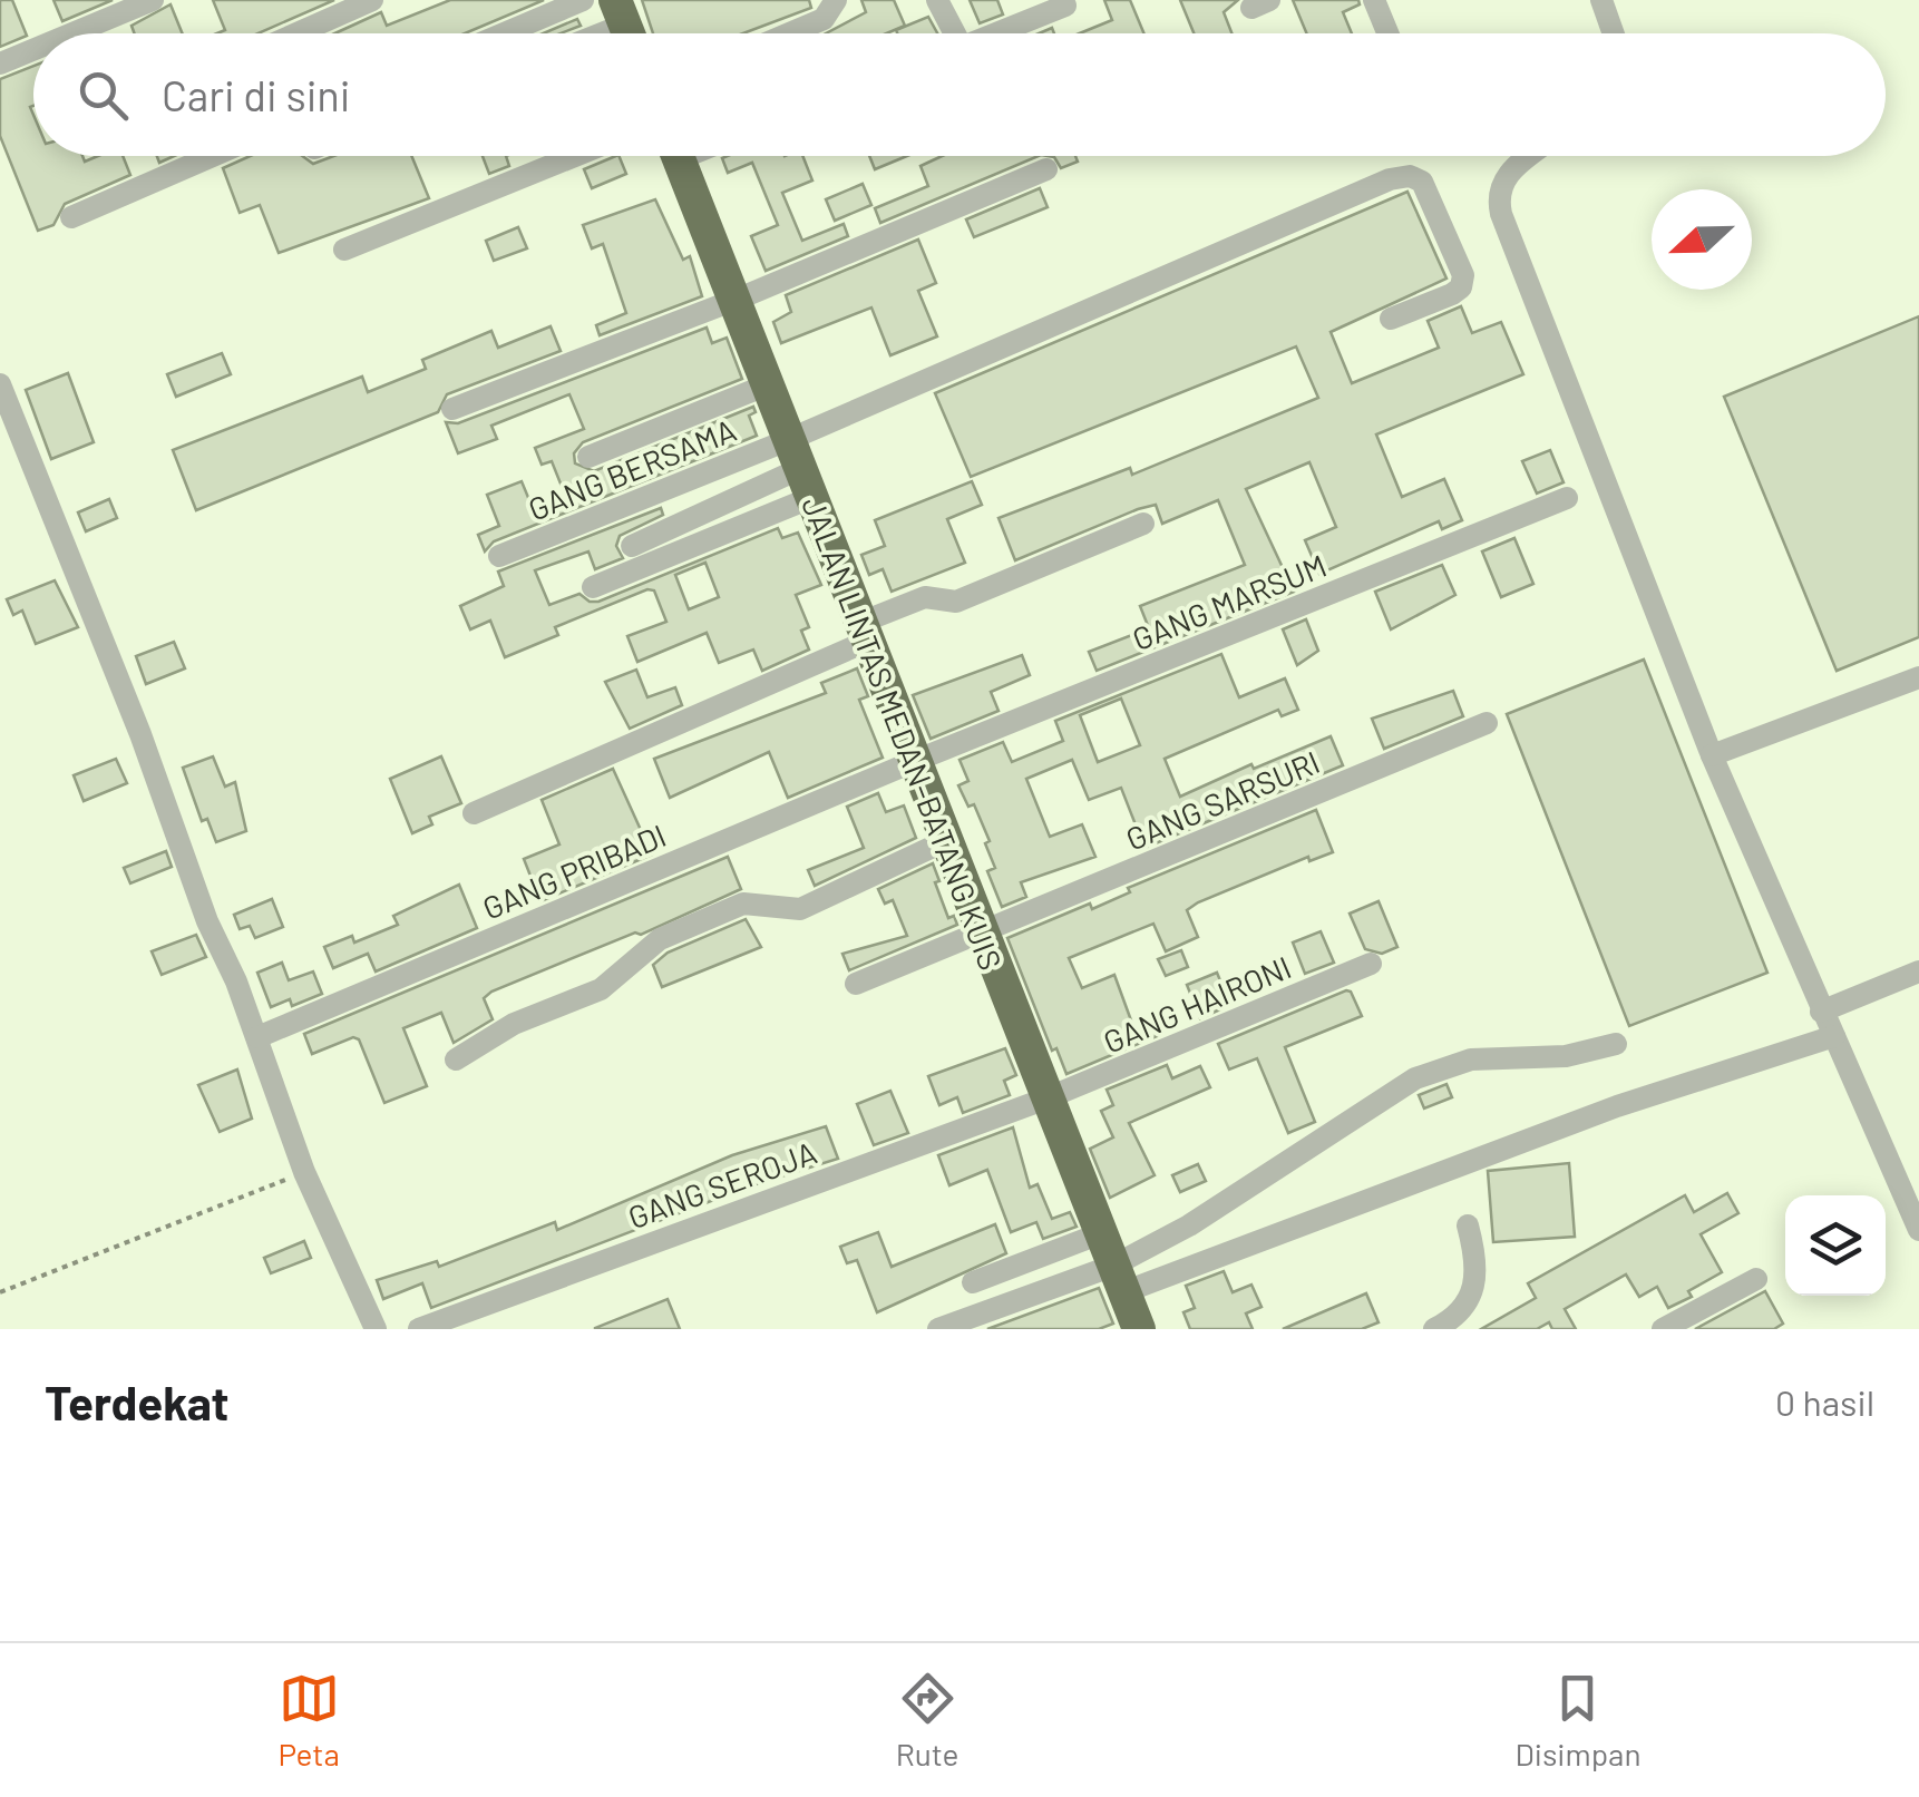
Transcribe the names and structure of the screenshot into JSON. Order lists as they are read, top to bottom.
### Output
{
  "streets": {
    "highway": ["JALAN LINTAS MEDAN–BATANG KUIS"],
    "street": [
      "GANG BERSAMA",
      "GANG MARSUM",
      "GANG SARSURI",
      "GANG PRIBADI",
      "GANG HAIRONI",
      "GANG SEROJA"
    ]
  },
  "crossings": [
    ["GANG BERSAMA", "JALAN LINTAS MEDAN–BATANG KUIS"],
    ["GANG MARSUM", "JALAN LINTAS MEDAN–BATANG KUIS"],
    ["GANG MARSUM", "GANG PRIBADI"],
    ["JALAN LINTAS MEDAN–BATANG KUIS", "GANG SARSURI"],
    ["JALAN LINTAS MEDAN–BATANG KUIS", "GANG PRIBADI"],
    ["JALAN LINTAS MEDAN–BATANG KUIS", "GANG HAIRONI"],
    ["JALAN LINTAS MEDAN–BATANG KUIS", "GANG SEROJA"],
    ["GANG HAIRONI", "GANG SEROJA"]
  ],
  "north": "left",
  "page": {
    "search": "Cari di sini",
    "heading": ["Terdekat", "0 hasil"],
    "nav": ["Peta", "Rute", "Disimpan"]
  }
}
